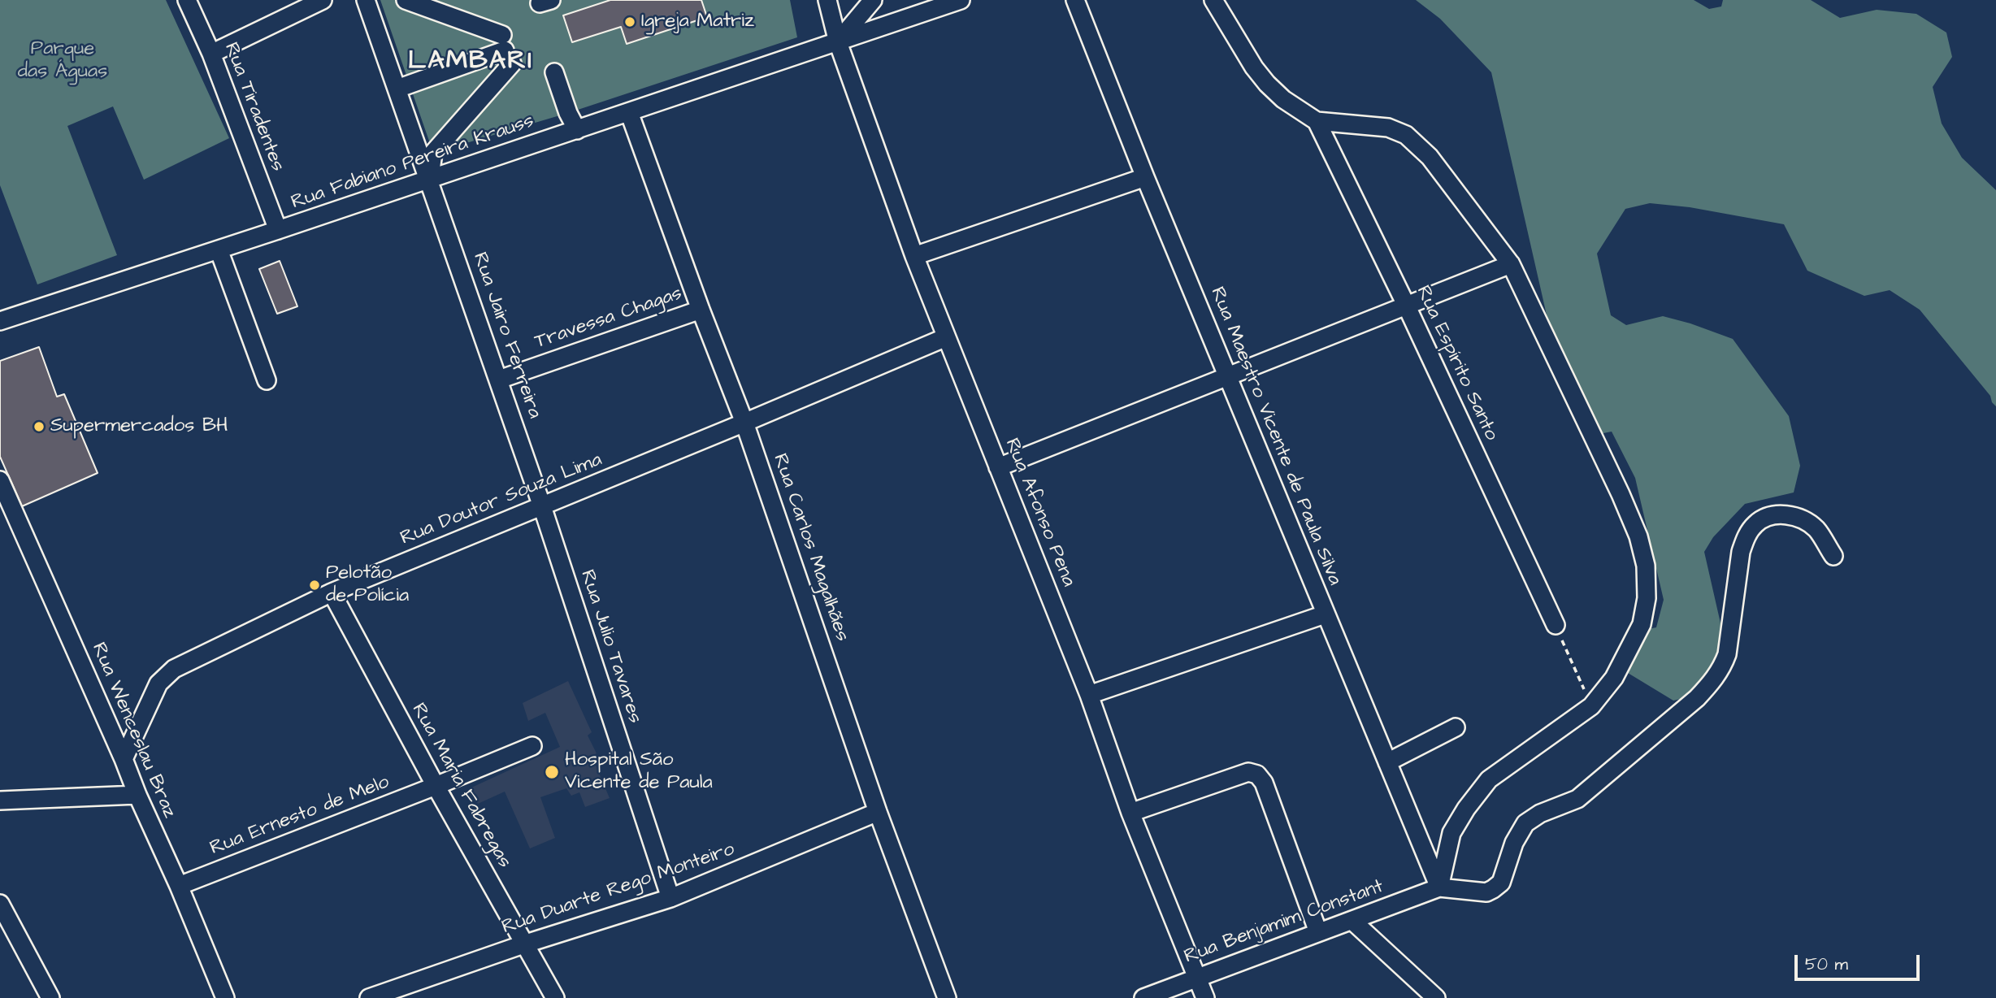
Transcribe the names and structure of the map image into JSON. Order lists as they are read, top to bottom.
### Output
{
  "streets": {
    "street": [
      "Rua Tiradentes",
      "Rua Fabiano Pereira Krauss",
      "Travessa Chagas",
      "Rua Jairo Ferreira",
      "Rua Espírito Santo",
      "Rua Maestro Vicente de Paula Silva",
      "Rua Doutor Souza Lima",
      "Rua Afonso Pena",
      "Rua Carlos Magalhães",
      "Rua Julio Tavares",
      "Rua Wenceslau Braz",
      "Rua Maria Fabregas",
      "Rua Ernesto de Melo",
      "Rua Duarte Rego Monteiro",
      "Rua Benjamim Constant"
    ]
  },
  "crossings": [
    ["Rua Tiradentes", "Rua Fabiano Pereira Krauss"],
    ["Rua Fabiano Pereira Krauss", "Rua Jairo Ferreira"],
    ["Rua Fabiano Pereira Krauss", "Rua Afonso Pena"],
    ["Rua Fabiano Pereira Krauss", "Rua Carlos Magalhães"],
    ["Travessa Chagas", "Rua Jairo Ferreira"],
    ["Travessa Chagas", "Rua Carlos Magalhães"],
    ["Rua Jairo Ferreira", "Rua Doutor Souza Lima"],
    ["Rua Jairo Ferreira", "Rua Julio Tavares"],
    ["Rua Maestro Vicente de Paula Silva", "Rua Benjamim Constant"],
    ["Rua Doutor Souza Lima", "Rua Afonso Pena"],
    ["Rua Doutor Souza Lima", "Rua Carlos Magalhães"],
    ["Rua Doutor Souza Lima", "Rua Julio Tavares"],
    ["Rua Doutor Souza Lima", "Rua Wenceslau Braz"],
    ["Rua Doutor Souza Lima", "Rua Maria Fabregas"],
    ["Rua Afonso Pena", "Rua Benjamim Constant"],
    ["Rua Carlos Magalhães", "Rua Duarte Rego Monteiro"],
    ["Rua Julio Tavares", "Rua Duarte Rego Monteiro"],
    ["Rua Wenceslau Braz", "Rua Ernesto de Melo"],
    ["Rua Maria Fabregas", "Rua Ernesto de Melo"],
    ["Rua Maria Fabregas", "Rua Duarte Rego Monteiro"]
  ],
  "districts": ["LAMBARI"],
  "parks": ["Parque das Águas"],
  "places": [
    "Igreja Matriz",
    "Supermercados BH",
    "Pelotão de Polícia",
    "Hospital São Vicente de Paula"
  ],
  "scale_bar": "50 m"
}
